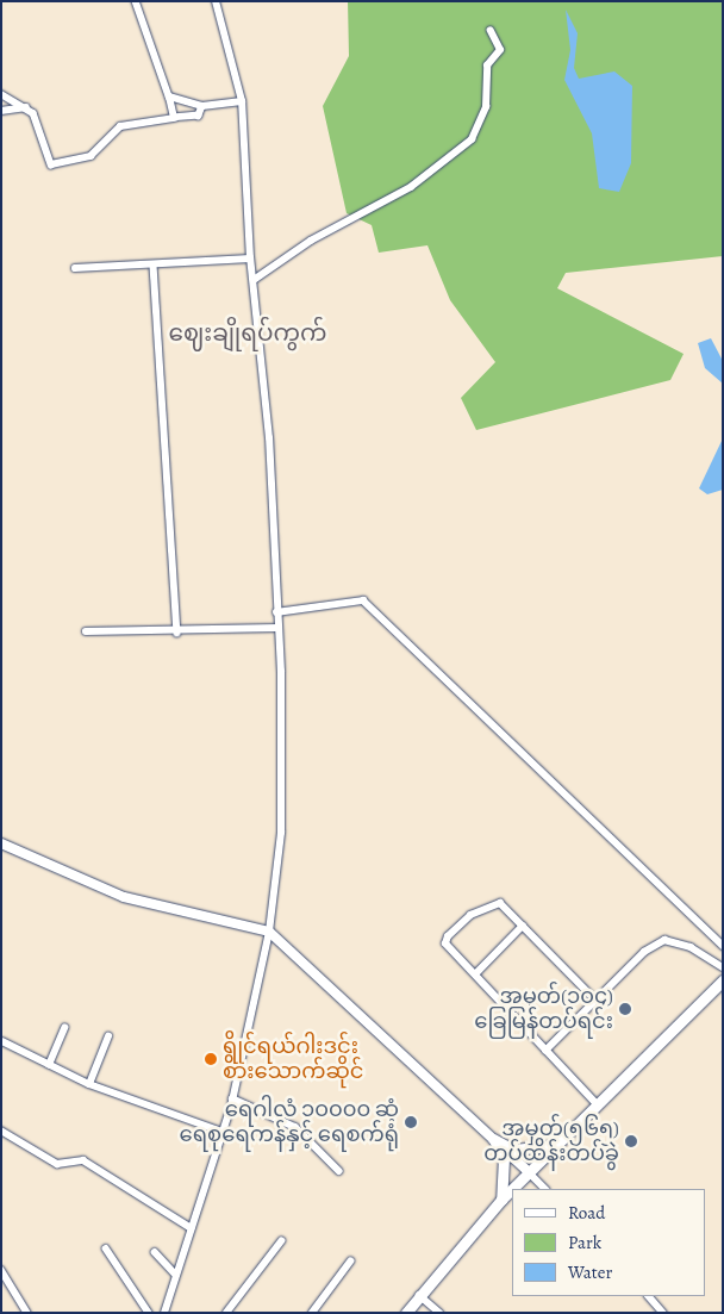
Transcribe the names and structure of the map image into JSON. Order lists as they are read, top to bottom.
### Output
{
  "districts": ["ဈေးချိုရပ်ကွက်"],
  "places": [
    "အမှတ်(၁၀၄) ခြေမြန်တပ်ရင်း",
    "ရွိုင်ရယ်ဂါးဒင်း စားသောက်ဆိုင်",
    "ရေဂါလံ ၁၀၀၀၀ ဆံ့ ရေစုရေကန်နှင့် ရေစက်ရုံ",
    "အမှတ်(၅၆၅) တပ်ထိန်းတပ်ခွဲ"
  ],
  "legend": ["Road", "Park", "Water"]
}
